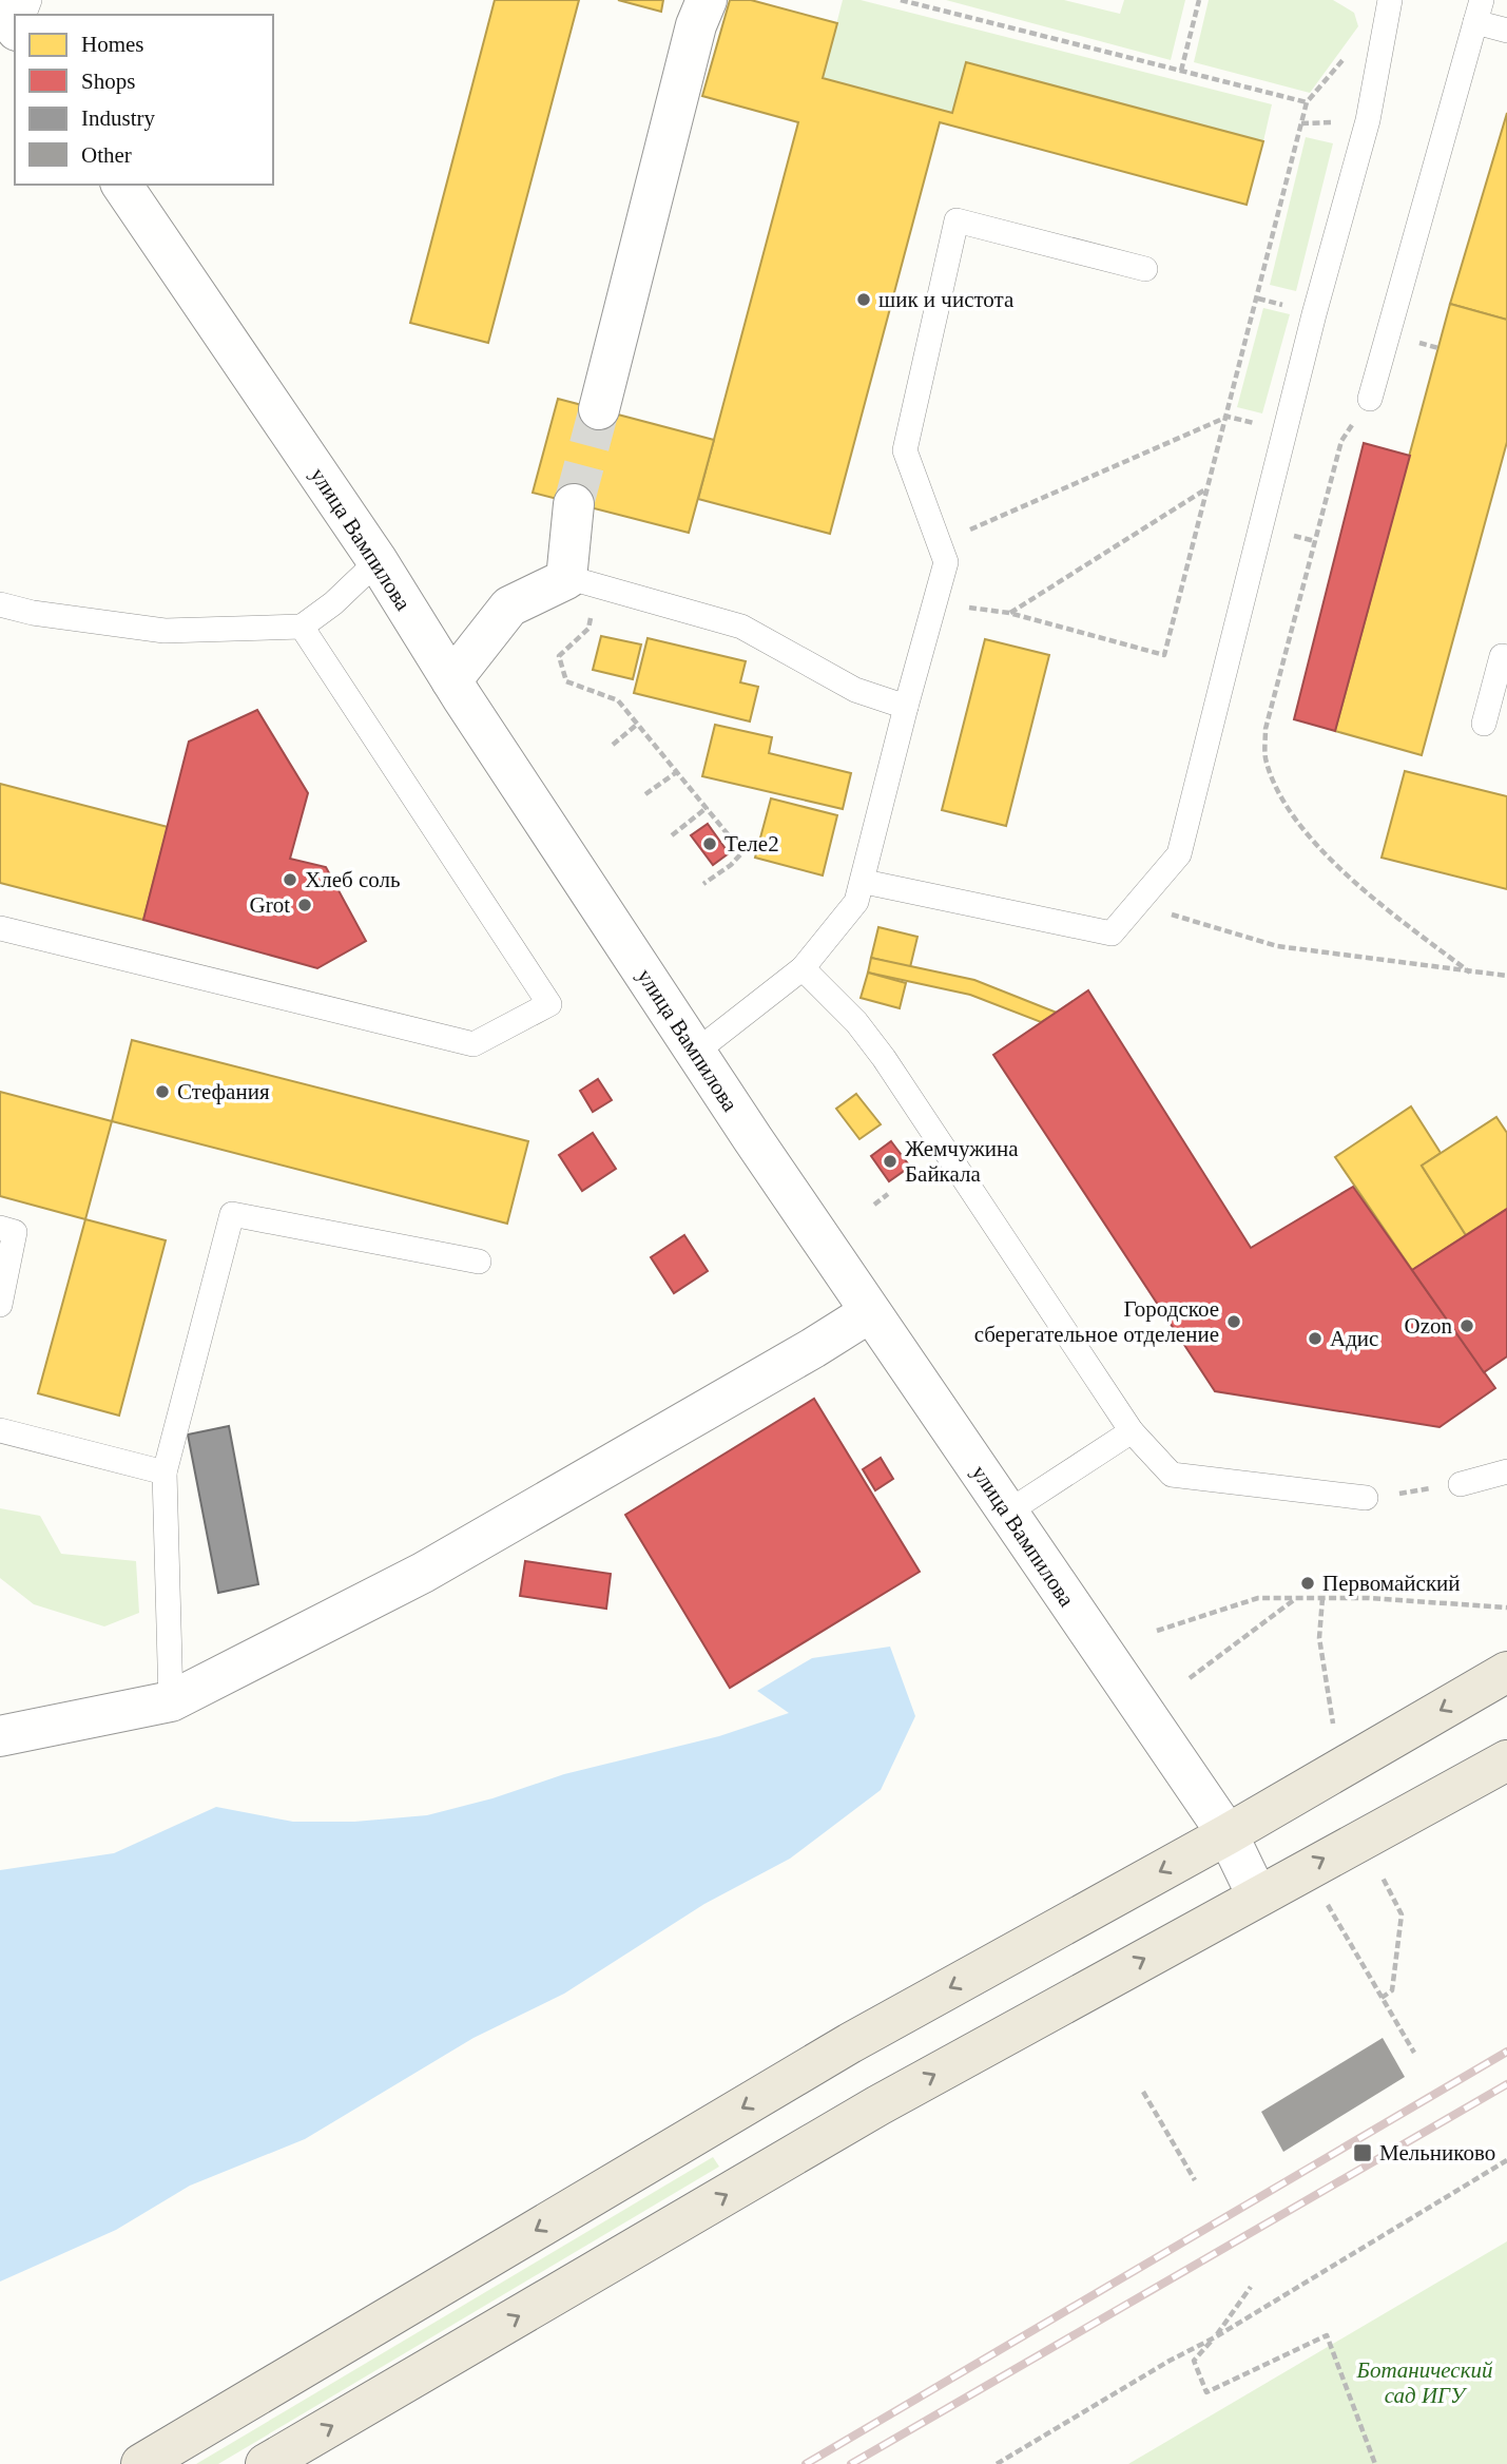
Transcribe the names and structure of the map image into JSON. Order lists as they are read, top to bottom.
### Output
{
  "streets": {
    "street": ["улица Вампилова"]
  },
  "parks": ["Ботанический сад ИГУ"],
  "places": {
    "other": [
      "шик и чистота",
      "Теле2",
      "Хлеб соль",
      "Grot",
      "Стефания",
      "Жемчужина Байкала",
      "Городское сберегательное отделение",
      "Ozon",
      "Адис",
      "Первомайский"
    ],
    "transit": ["Мельниково"]
  },
  "legend": [
    "Homes",
    "Shops",
    "Industry",
    "Other"
  ]
}
